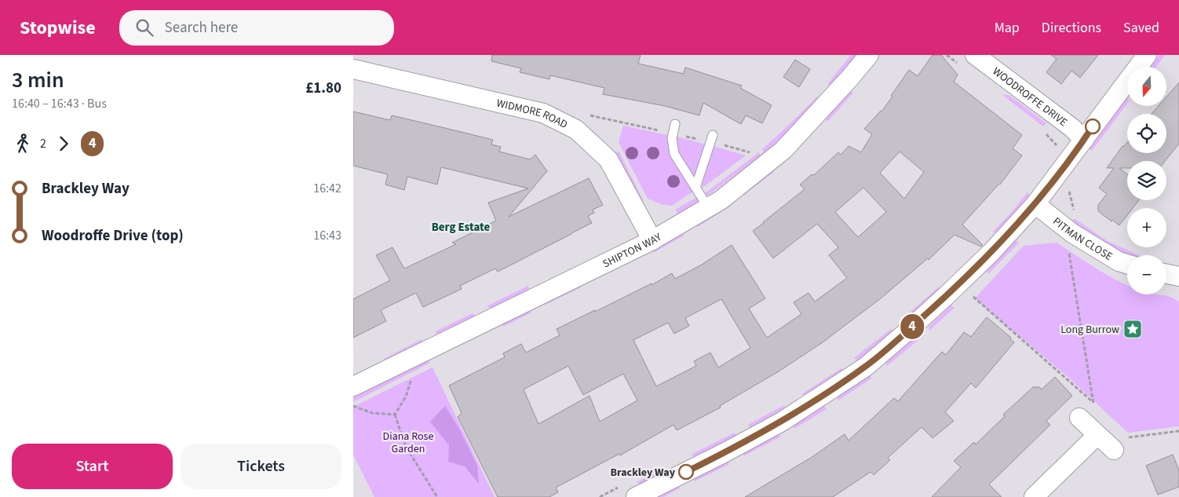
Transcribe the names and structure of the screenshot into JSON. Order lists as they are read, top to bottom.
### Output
{
  "streets": {
    "street": [
      "WOODROFFE DRIVE",
      "WIDMORE ROAD",
      "PITMAN CLOSE",
      "SHIPTON WAY"
    ]
  },
  "crossings": [
    ["WIDMORE ROAD", "SHIPTON WAY"]
  ],
  "districts": ["Berg Estate"],
  "parks": ["Diana Rose Garden"],
  "places": {
    "place": ["Long Burrow"],
    "other": ["Brackley Way"]
  },
  "lines": ["bus line 4"],
  "north": "bottom",
  "page": {
    "header": "Stopwise",
    "search": "Search here",
    "nav": ["Map", "Directions", "Saved"],
    "heading": ["3 min", "16:40 – 16:43 · Bus", "£1.80"],
    "on_map": "4",
    "map_buttons": ["+", "−"],
    "legs": ["2", "4"],
    "list": [
      {
        "name": "Brackley Way",
        "value": "16:42"
      },
      {
        "name": "Woodroffe Drive (top)",
        "value": "16:43"
      }
    ],
    "buttons": ["Start", "Tickets"]
  }
}
